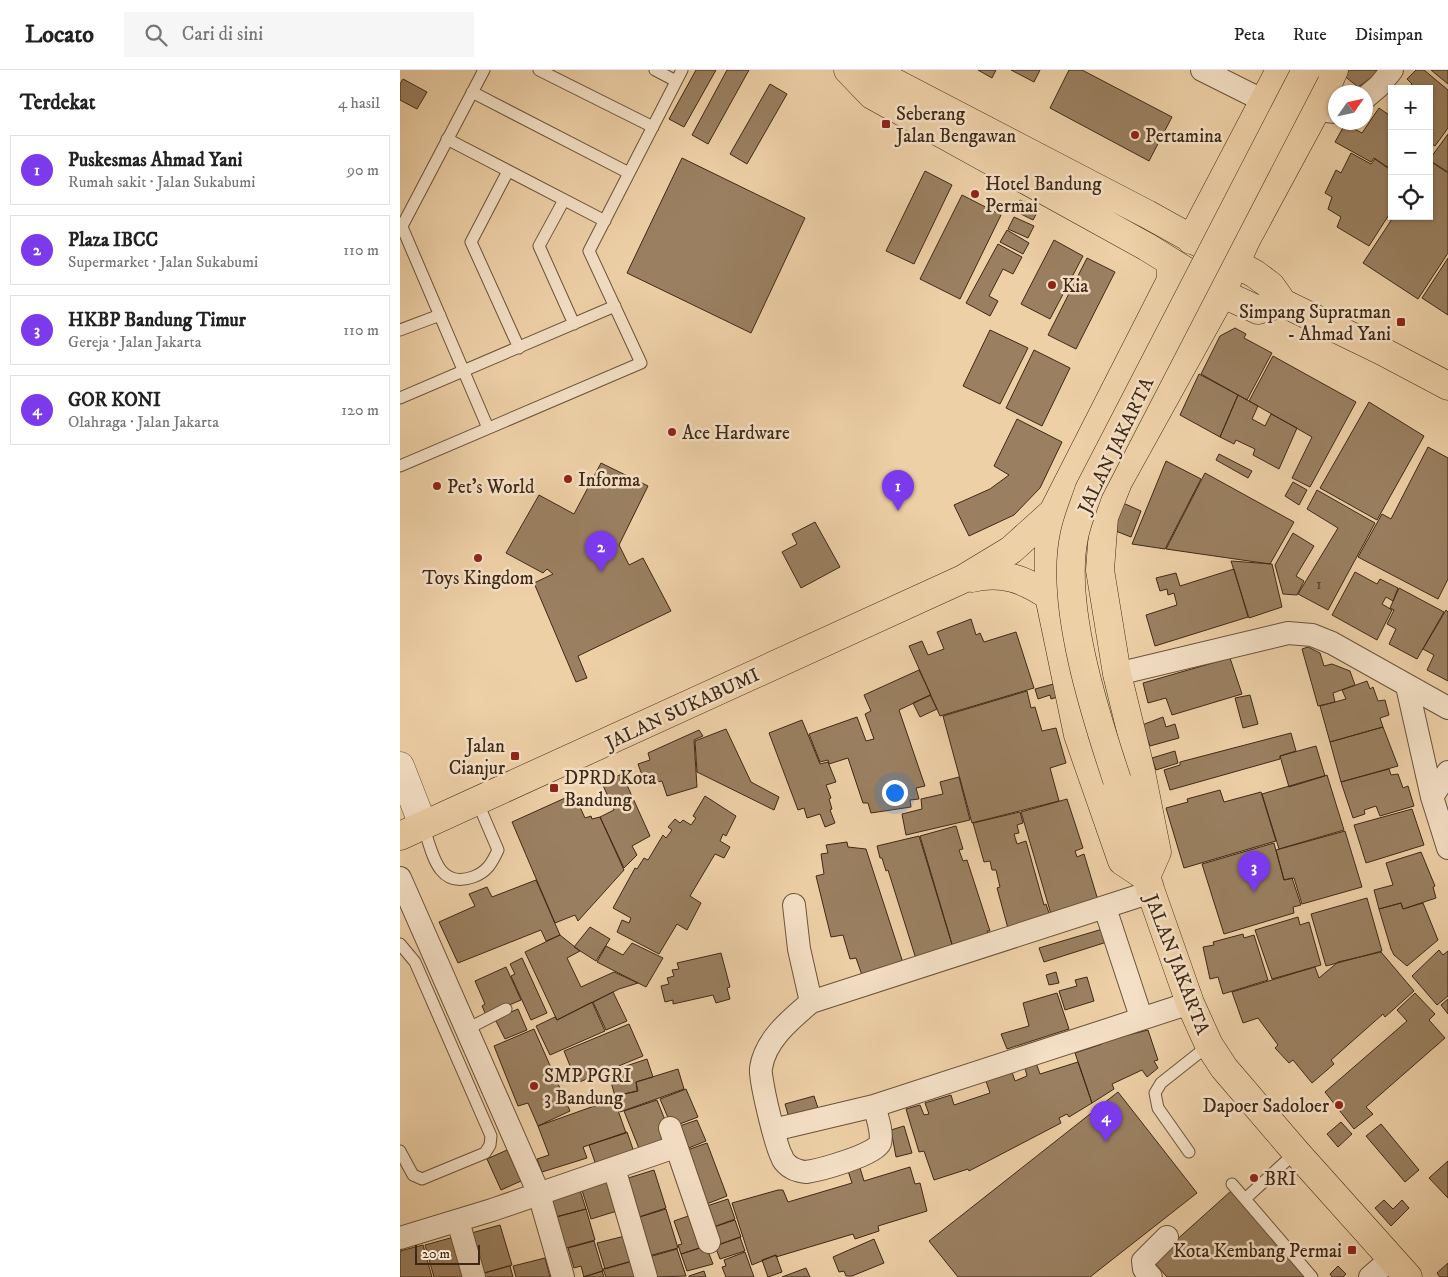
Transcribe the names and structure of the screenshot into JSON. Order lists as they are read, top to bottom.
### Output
{
  "streets": {
    "main road": ["JALAN JAKARTA", "JALAN SUKABUMI"]
  },
  "crossings": [
    ["JALAN JAKARTA", "JALAN SUKABUMI"]
  ],
  "places": {
    "transit": [
      "Seberang Jalan Bengawan",
      "Simpang Supratman - Ahmad Yani",
      "Jalan Cianjur",
      "DPRD Kota Bandung",
      "Kota Kembang Permai"
    ],
    "other": [
      "Pertamina",
      "Hotel Bandung Permai",
      "Kia",
      "Ace Hardware",
      "Informa",
      "Pet's World",
      "Toys Kingdom",
      "SMP PGRI 3 Bandung",
      "Dapoer Sadoloer",
      "BRI"
    ]
  },
  "house_numbers": ["1"],
  "scale_bar": "20 m",
  "north": "top right",
  "page": {
    "header": "Locato",
    "search": "Cari di sini",
    "nav": ["Peta", "Rute", "Disimpan"],
    "heading": ["Terdekat", "4 hasil"],
    "map_buttons": ["+", "−"],
    "list": [
      {
        "mark": "1",
        "name": "Puskesmas Ahmad Yani",
        "note": "Rumah sakit · Jalan Sukabumi",
        "value": "90 m"
      },
      {
        "mark": "2",
        "name": "Plaza IBCC",
        "note": "Supermarket · Jalan Sukabumi",
        "value": "110 m"
      },
      {
        "mark": "3",
        "name": "HKBP Bandung Timur",
        "note": "Gereja · Jalan Jakarta",
        "value": "110 m"
      },
      {
        "mark": "4",
        "name": "GOR KONI",
        "note": "Olahraga · Jalan Jakarta",
        "value": "120 m"
      }
    ],
    "pins": [
      "1",
      "2",
      "3",
      "4"
    ],
    "scale": "20 m"
  }
}
